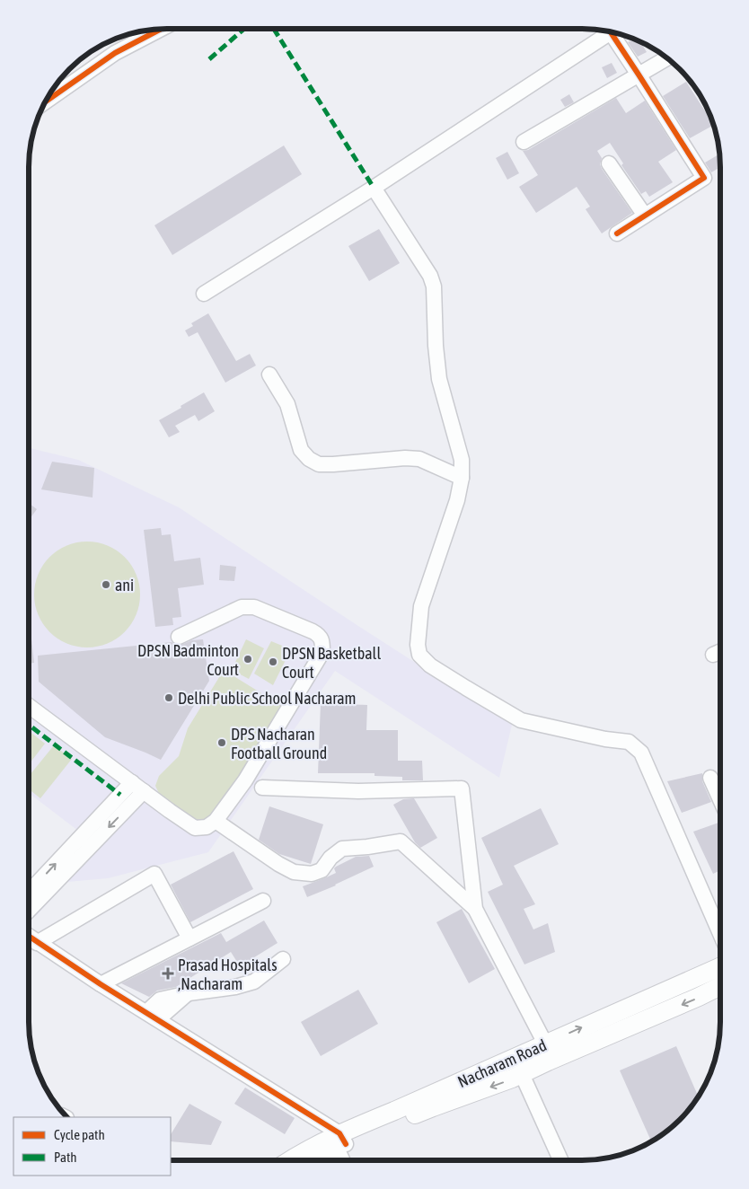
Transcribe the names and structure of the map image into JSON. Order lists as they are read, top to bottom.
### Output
{
  "streets": {
    "main road": ["Nacharam Road"]
  },
  "places": {
    "other": [
      "ani",
      "DPSN Badminton Court",
      "DPSN Basketball Court",
      "Delhi Public School Nacharam",
      "DPS Nacharan Football Ground"
    ],
    "health": ["Prasad Hospitals ,Nacharam"]
  },
  "legend": ["Cycle path", "Path"]
}
